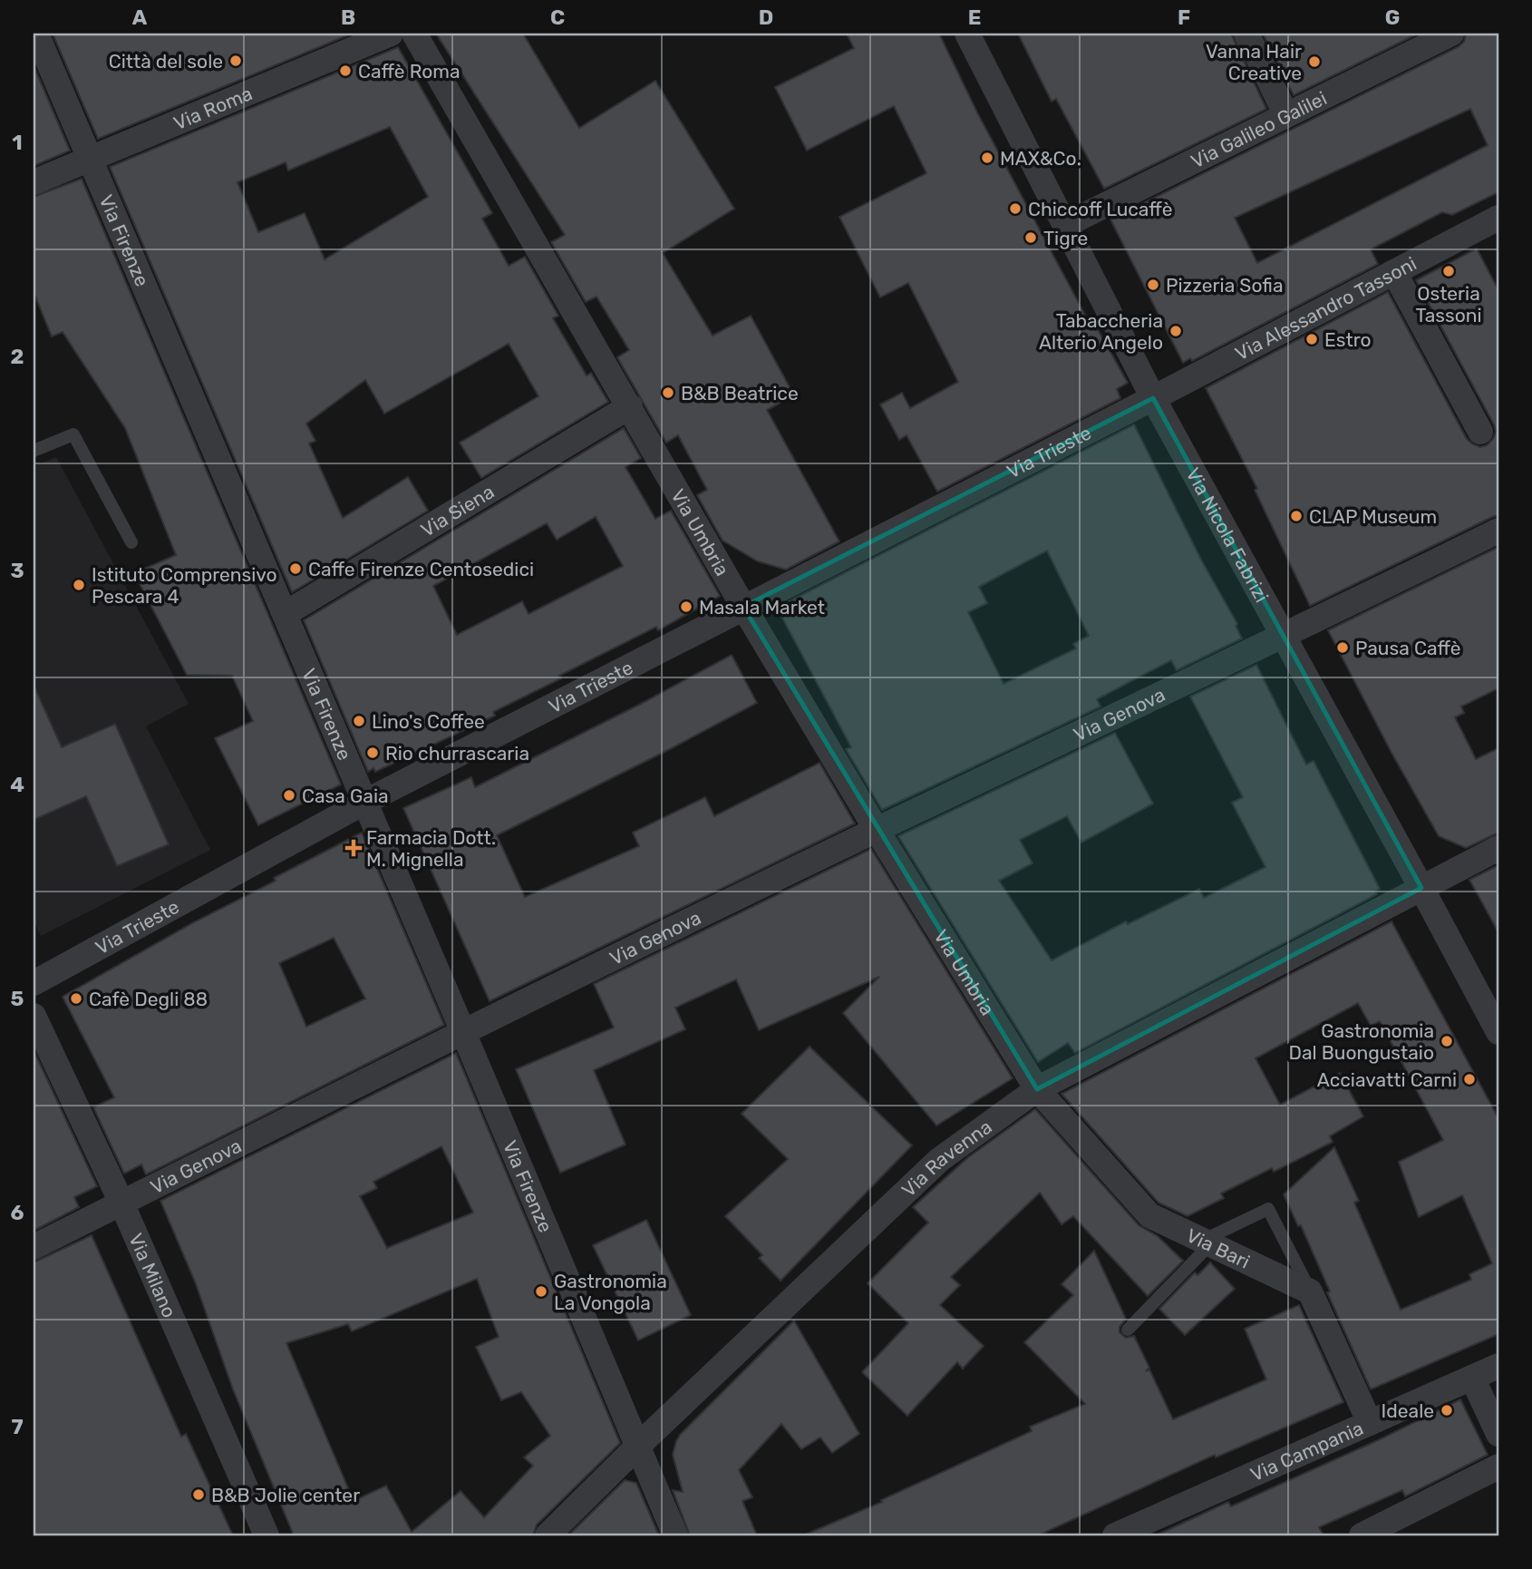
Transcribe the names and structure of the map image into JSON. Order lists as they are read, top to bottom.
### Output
{
  "streets": {
    "street": [
      "Via Roma",
      "Via Galileo Galilei",
      "Via Firenze",
      "Via Alessandro Tassoni",
      "Via Trieste",
      "Via Siena",
      "Via Umbria",
      "Via Nicola Fabrizi",
      "Via Genova",
      "Via Ravenna",
      "Via Bari",
      "Via Milano",
      "Via Campania"
    ]
  },
  "crossings": [
    ["Via Roma", "Via Firenze"],
    ["Via Galileo Galilei", "Via Nicola Fabrizi"],
    ["Via Firenze", "Via Trieste"],
    ["Via Firenze", "Via Siena"],
    ["Via Firenze", "Via Genova"],
    ["Via Firenze", "Via Ravenna"],
    ["Via Alessandro Tassoni", "Via Trieste"],
    ["Via Alessandro Tassoni", "Via Nicola Fabrizi"],
    ["Via Trieste", "Via Umbria"],
    ["Via Trieste", "Via Nicola Fabrizi"],
    ["Via Siena", "Via Umbria"],
    ["Via Umbria", "Via Genova"],
    ["Via Umbria", "Via Ravenna"],
    ["Via Umbria", "Via Bari"],
    ["Via Nicola Fabrizi", "Via Genova"],
    ["Via Nicola Fabrizi", "Via Ravenna"],
    ["Via Genova", "Via Milano"],
    ["Via Ravenna", "Via Bari"]
  ],
  "places": {
    "other": [
      "Città del sole",
      "Vanna Hair Creative",
      "Caffè Roma",
      "MAX&Co.",
      "Chiccoff Lucaffè",
      "Tigre",
      "Osteria Tassoni",
      "Pizzeria Sofia",
      "Tabaccheria Alterio Angelo",
      "Estro",
      "B&B Beatrice",
      "CLAP Museum",
      "Caffe Firenze Centosedici",
      "Istituto Comprensivo Pescara 4",
      "Masala Market",
      "Pausa Caffè",
      "Lino's Coffee",
      "Rio churrascaria",
      "Casa Gaia",
      "Cafè Degli 88",
      "Gastronomia Dal Buongustaio",
      "Acciavatti Carni",
      "Gastronomia La Vongola",
      "Ideale",
      "B&B Jolie center"
    ],
    "health": ["Farmacia Dott. M. Mignella"]
  },
  "grid": {
    "columns": [
      "A",
      "B",
      "C",
      "D",
      "E",
      "F",
      "G"
    ],
    "rows": [
      "1",
      "2",
      "3",
      "4",
      "5",
      "6",
      "7"
    ]
  }
}
